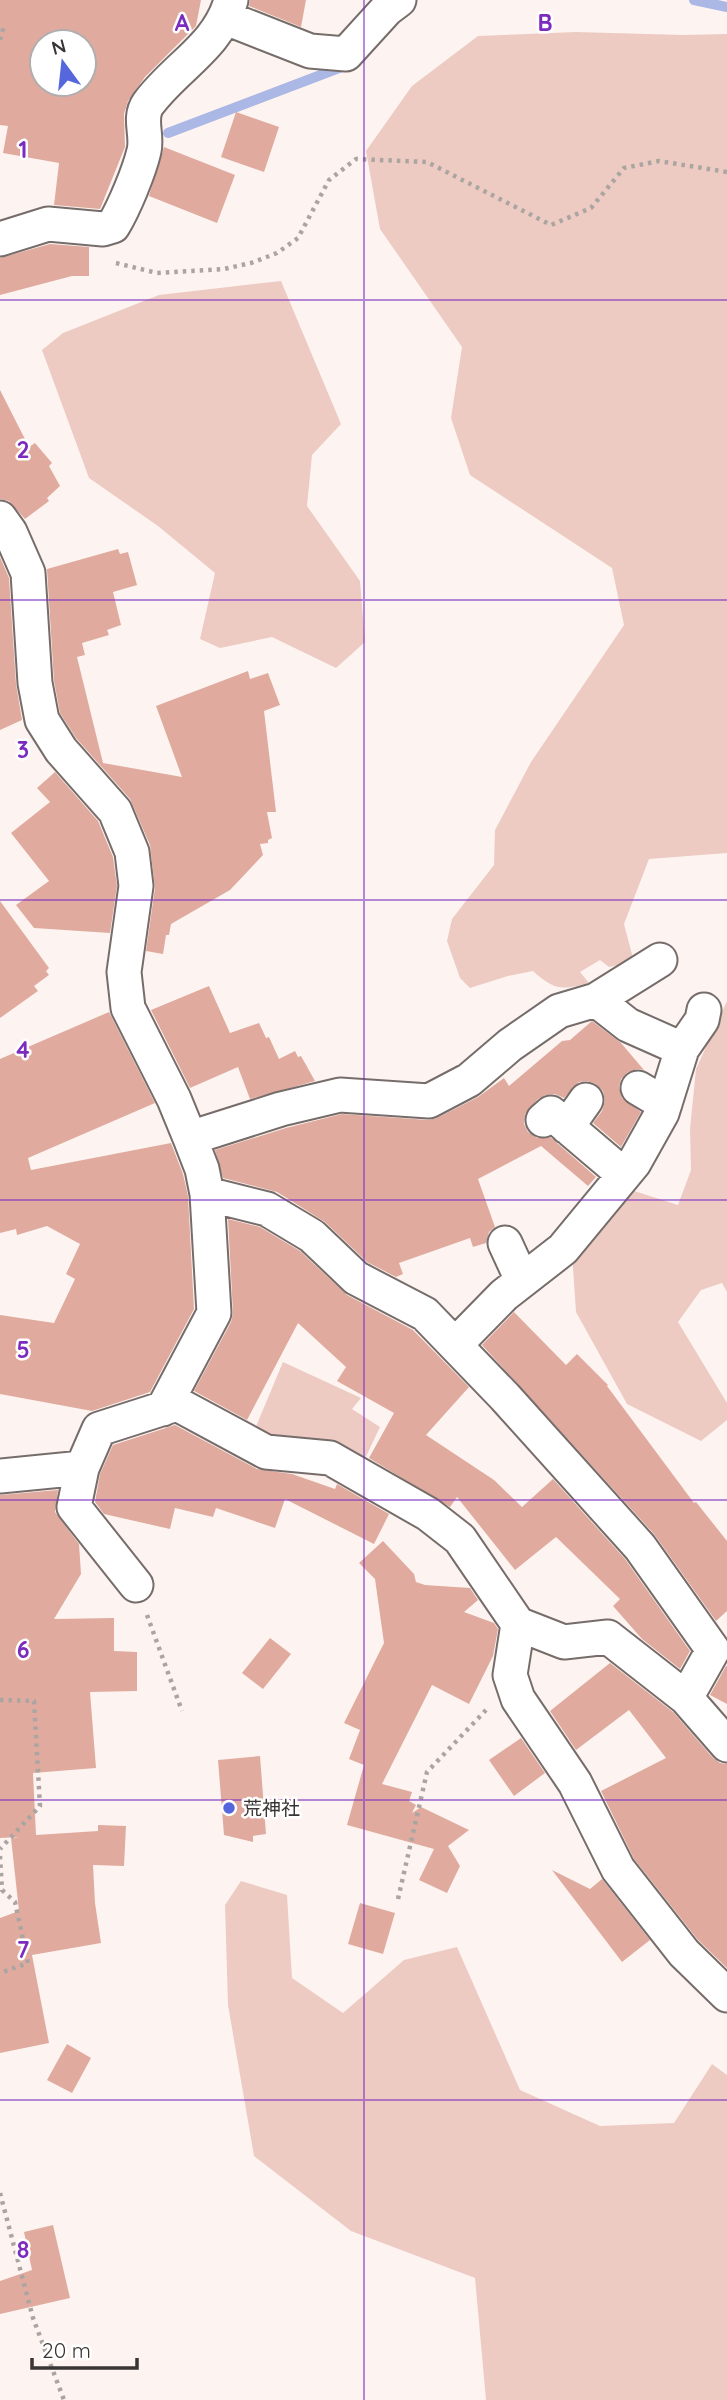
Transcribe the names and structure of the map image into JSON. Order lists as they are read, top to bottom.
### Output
{
  "places": ["荒神社"],
  "scale_bar": "20 m",
  "north": "top",
  "grid": {
    "columns": ["A", "B"],
    "rows": [
      "1",
      "2",
      "3",
      "4",
      "5",
      "6",
      "7",
      "8"
    ]
  }
}
